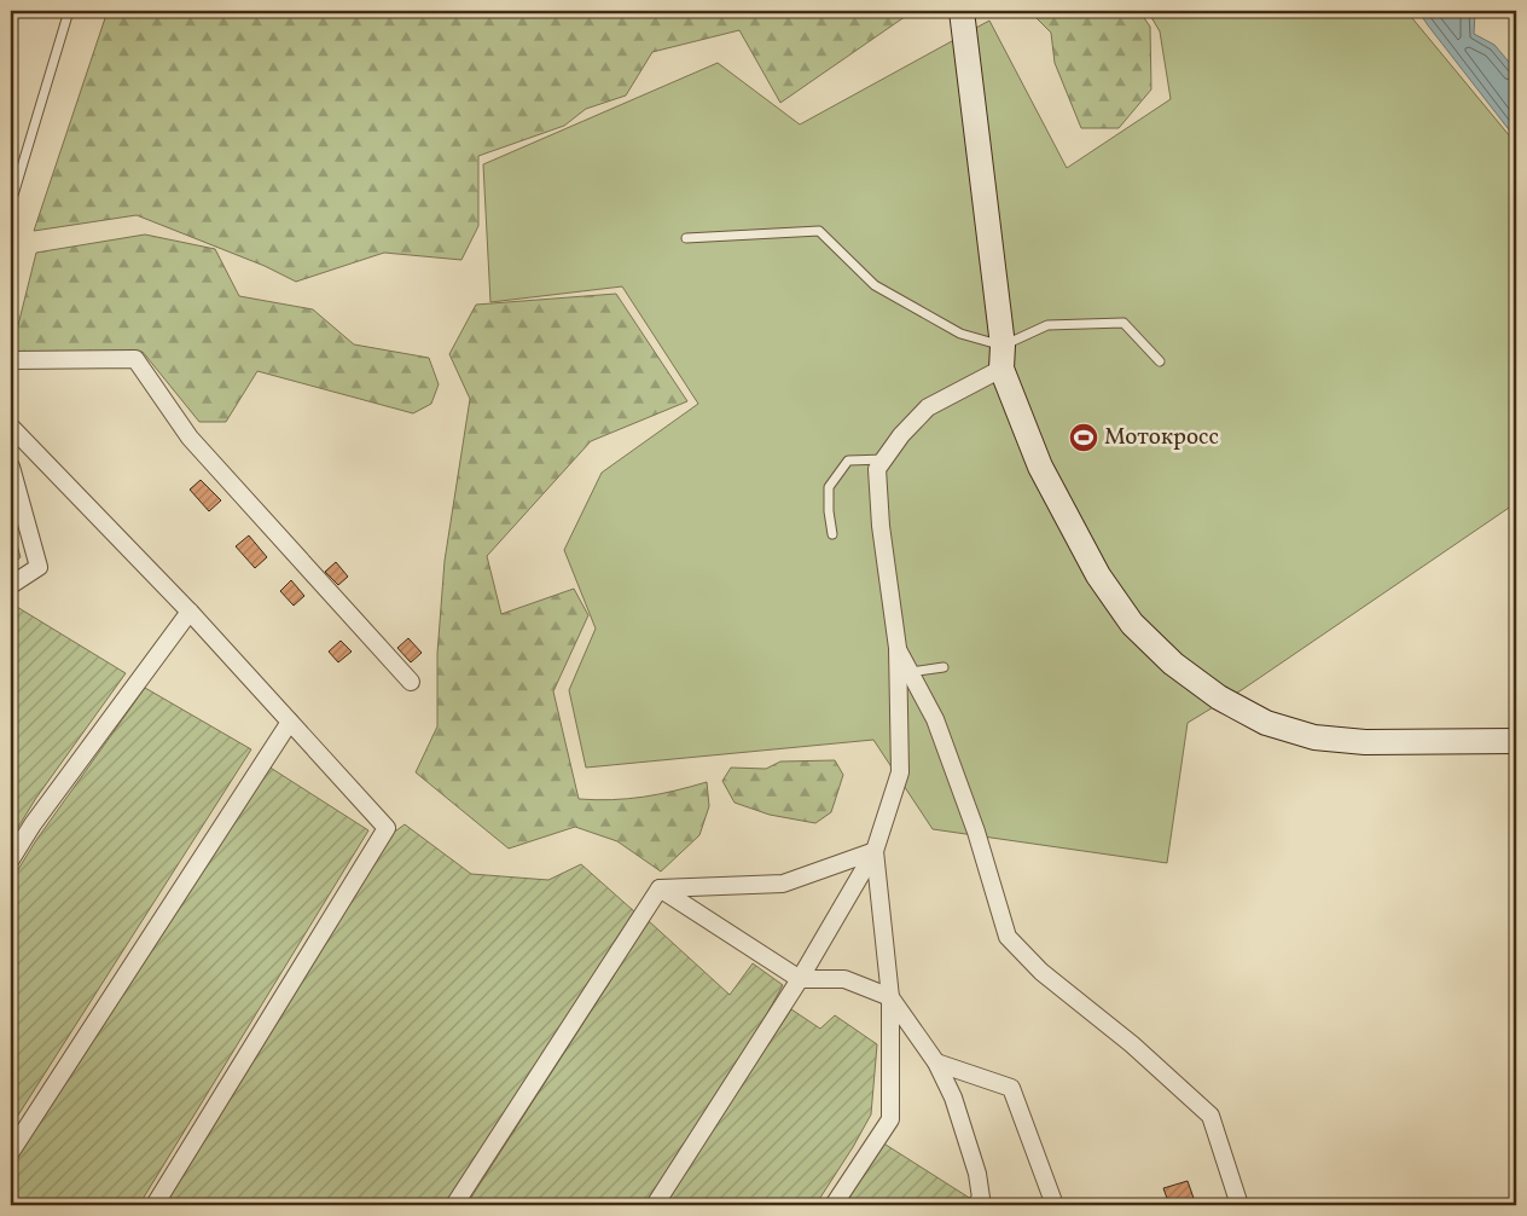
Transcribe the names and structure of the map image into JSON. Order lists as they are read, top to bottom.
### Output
{
  "places": {
    "sports": ["Мотокросс"]
  }
}
